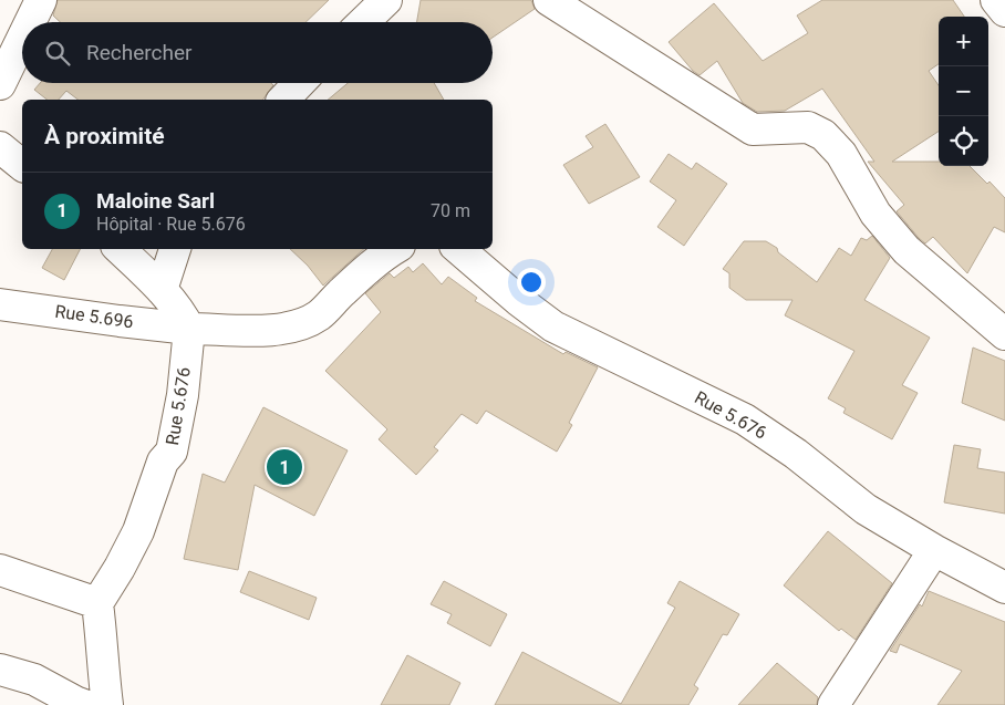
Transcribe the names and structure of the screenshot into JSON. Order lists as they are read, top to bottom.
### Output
{
  "streets": {
    "street": ["Rue 5.696", "Rue 5.676"]
  },
  "crossings": [
    ["Rue 5.696", "Rue 5.676"]
  ],
  "page": {
    "map_buttons": ["+", "−"],
    "search": "Rechercher",
    "heading": "À proximité",
    "list": [
      {
        "mark": "1",
        "name": "Maloine Sarl",
        "note": "Hôpital · Rue 5.676",
        "value": "70 m"
      }
    ],
    "pins": "1"
  }
}
